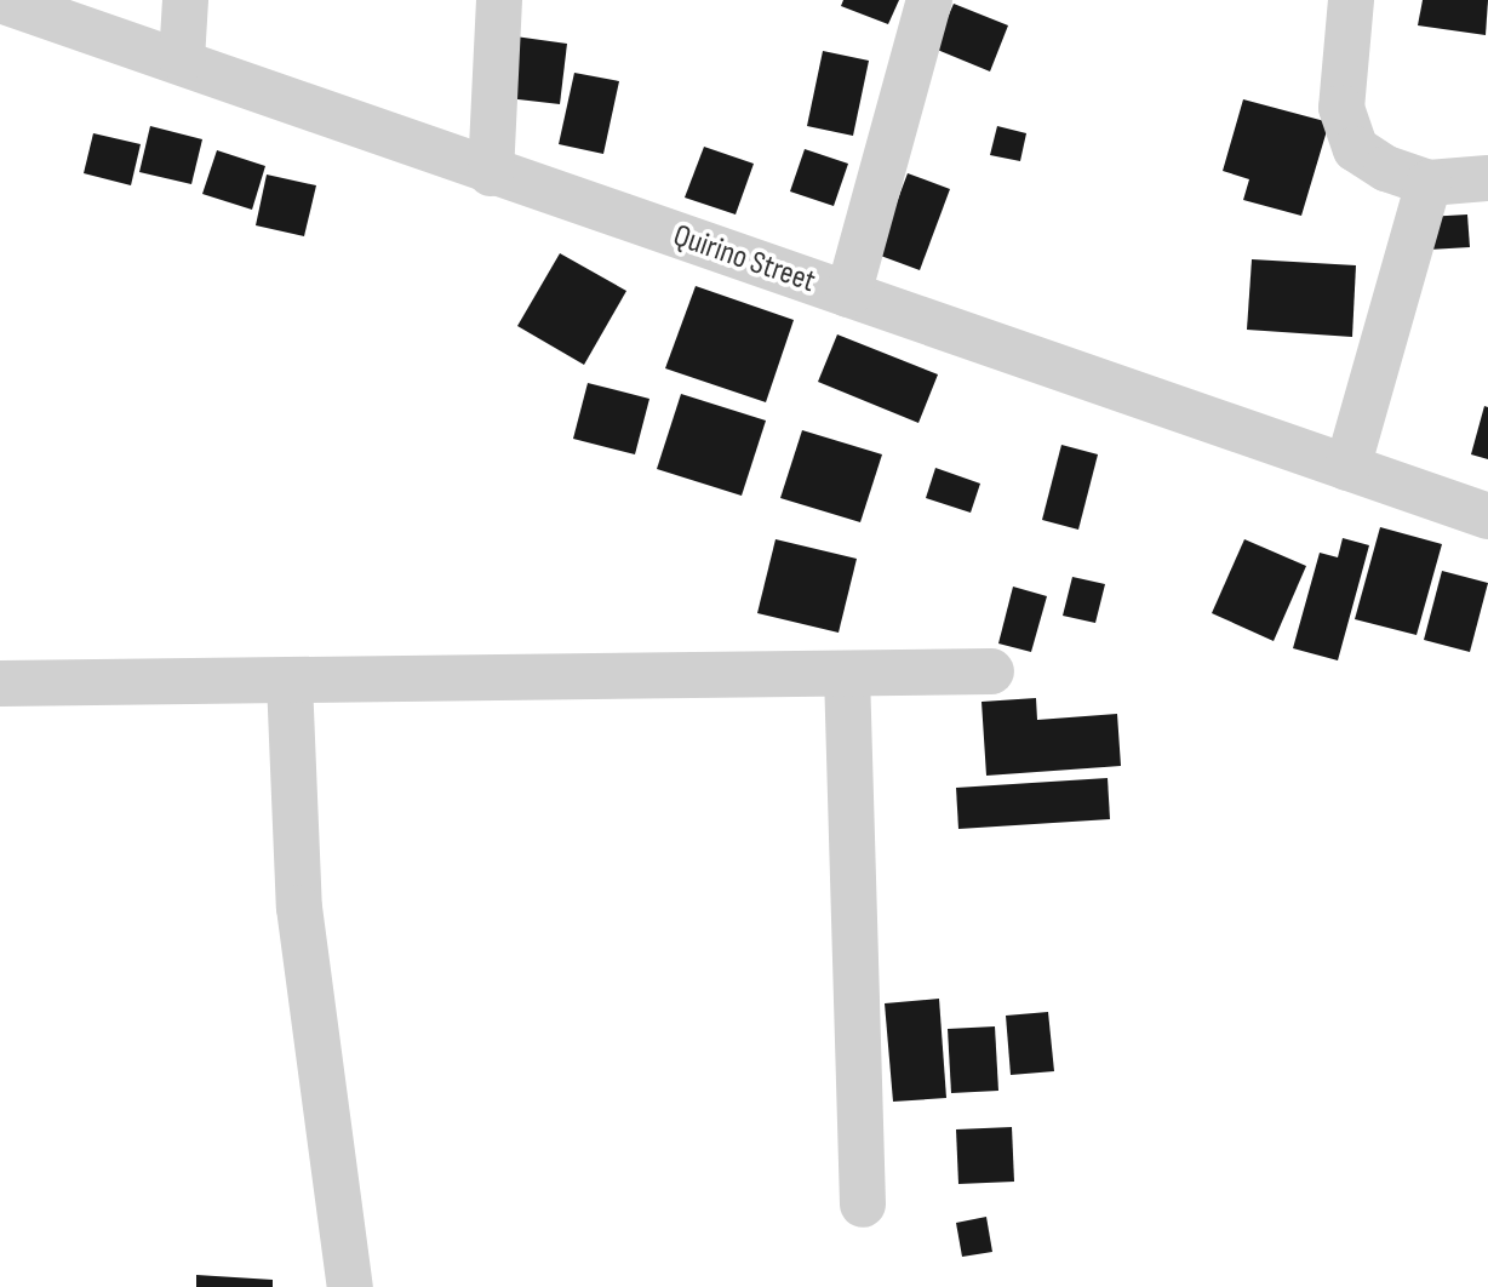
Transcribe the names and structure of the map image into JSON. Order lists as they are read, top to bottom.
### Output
{
  "streets": {
    "street": ["Quirino Street"]
  }
}
